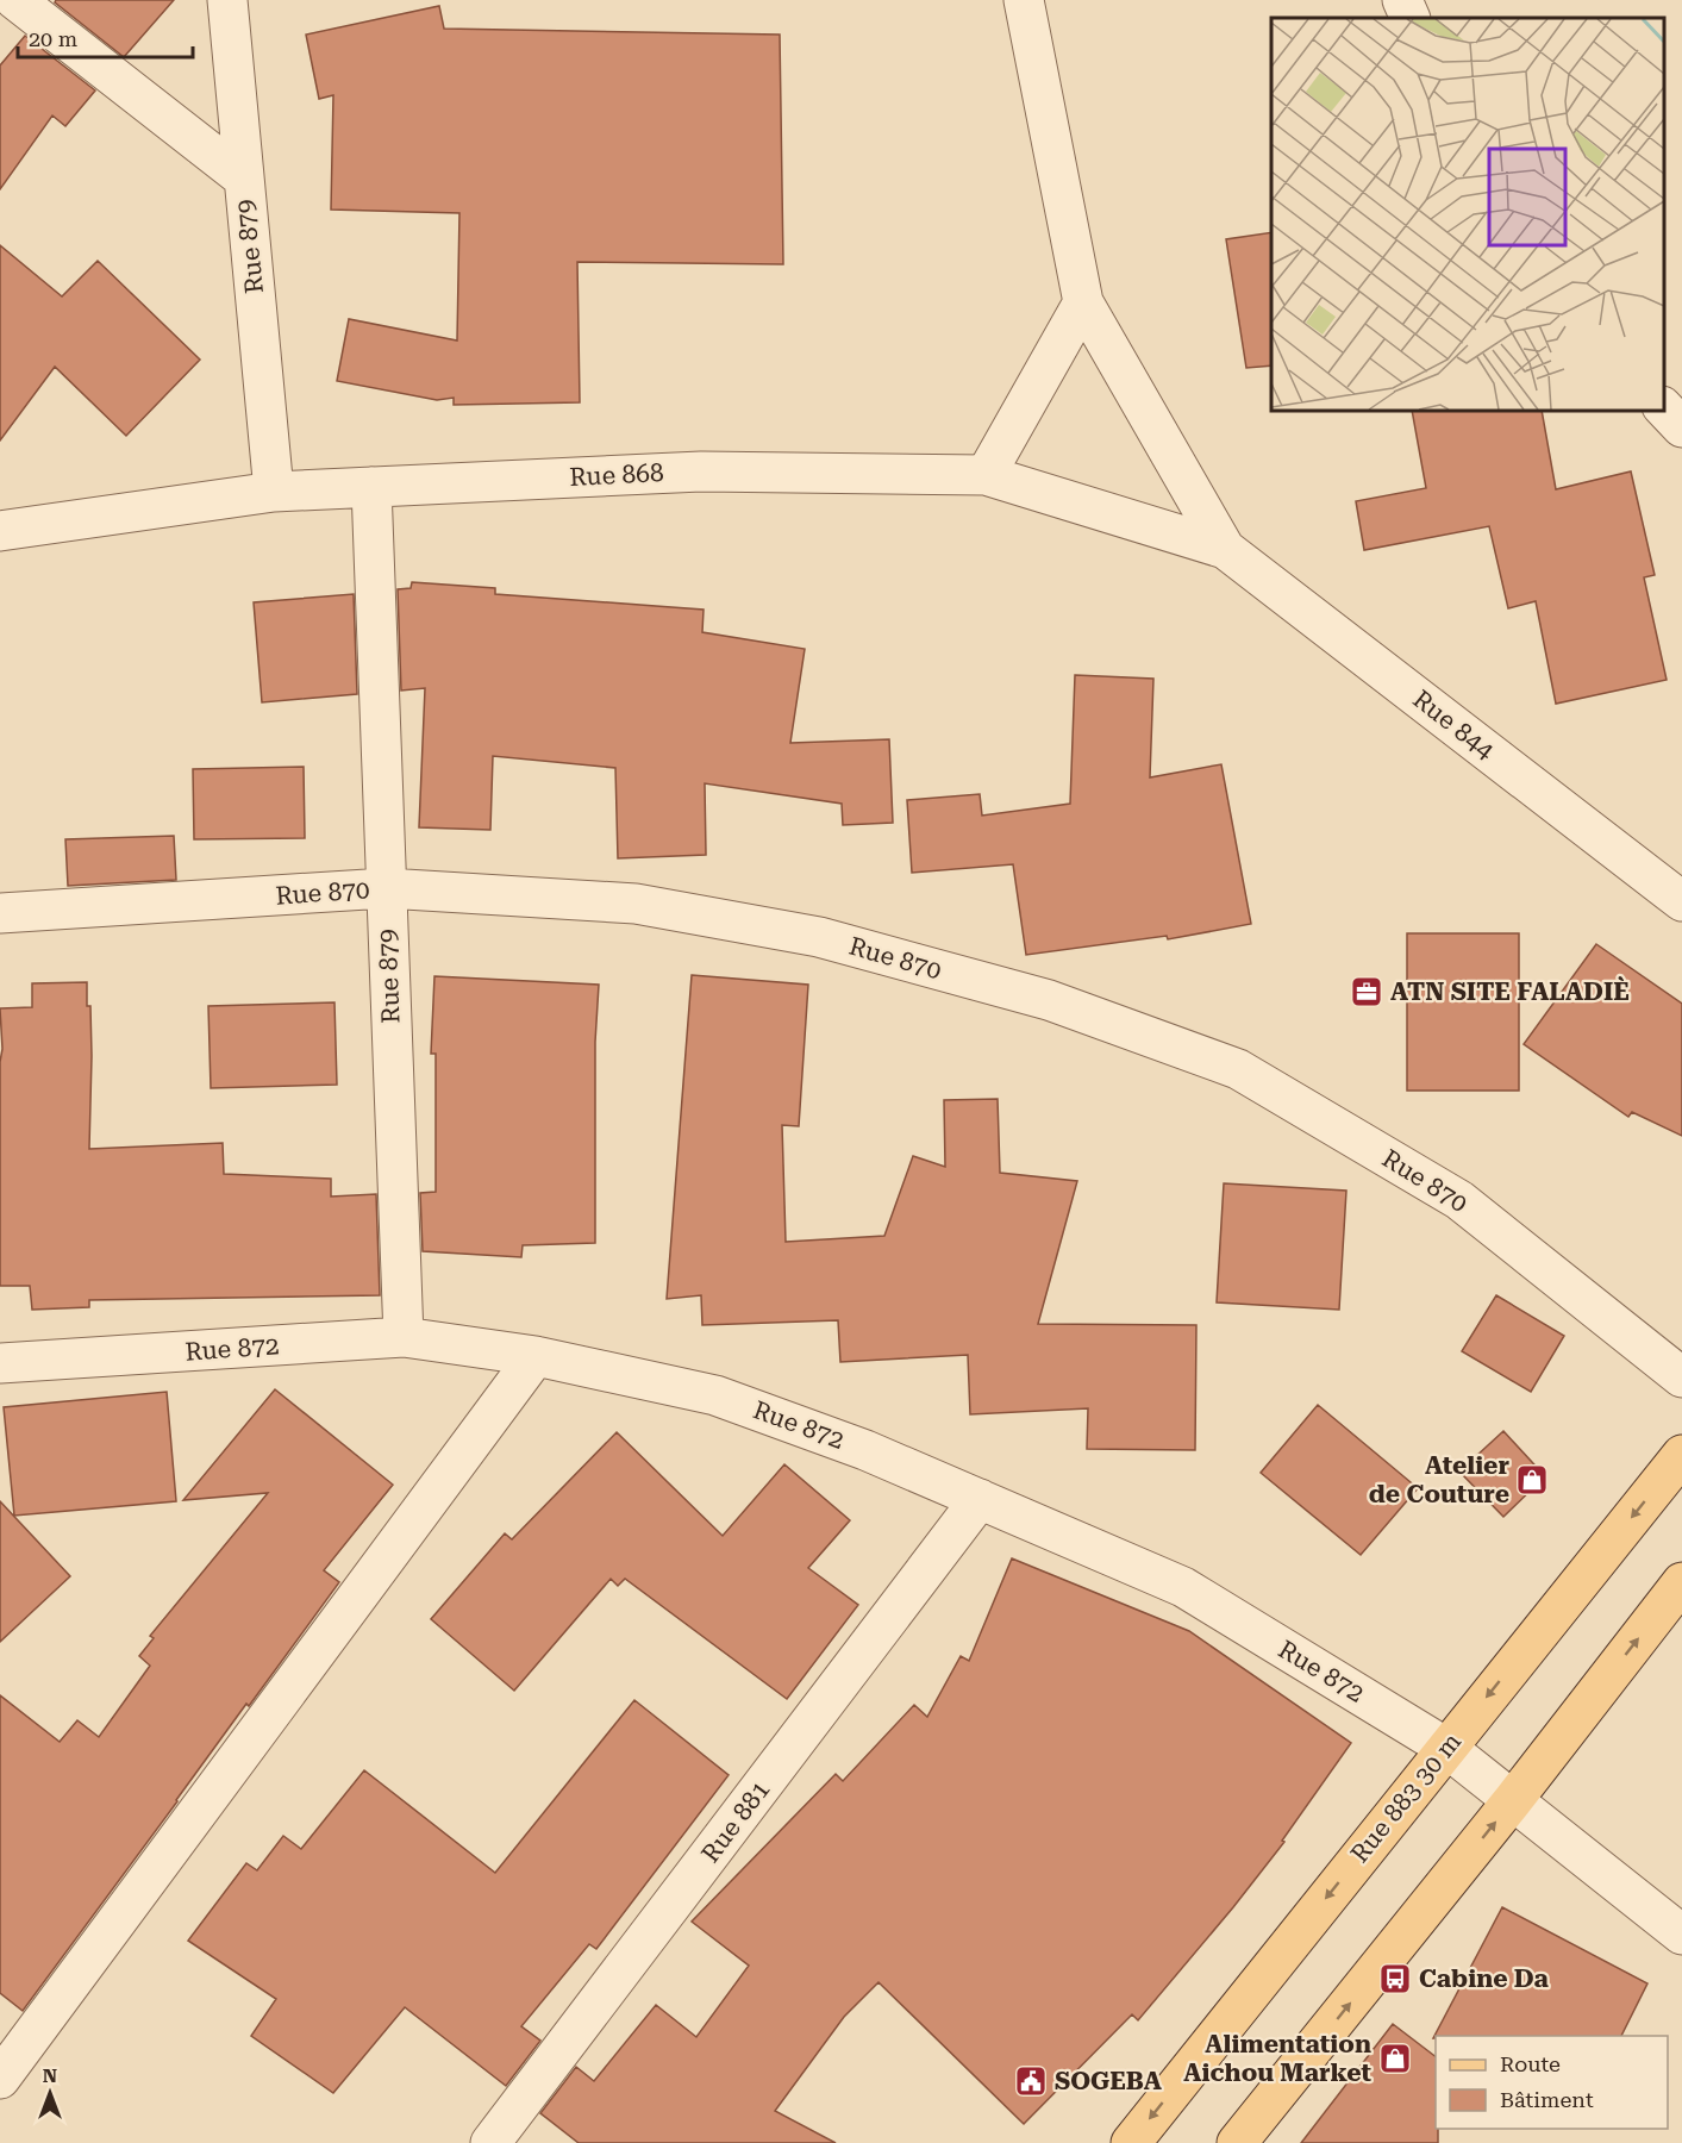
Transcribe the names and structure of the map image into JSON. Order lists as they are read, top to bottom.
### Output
{
  "streets": {
    "main road": ["Rue 883 30 m"],
    "street": [
      "Rue 879",
      "Rue 868",
      "Rue 844",
      "Rue 870",
      "Rue 872",
      "Rue 881"
    ]
  },
  "crossings": [
    ["Rue 879", "Rue 868"],
    ["Rue 879", "Rue 870"],
    ["Rue 879", "Rue 872"],
    ["Rue 868", "Rue 844"],
    ["Rue 872", "Rue 883 30 m"],
    ["Rue 872", "Rue 881"]
  ],
  "places": {
    "office": ["ATN SITE FALADIÈ"],
    "shop": ["Atelier de Couture", "Alimentation Aichou Market"],
    "bus stop": ["Cabine Da"],
    "public building": ["SOGEBA"]
  },
  "legend": ["Route", "Bâtiment"],
  "scale_bar": "20 m",
  "north": "top"
}
